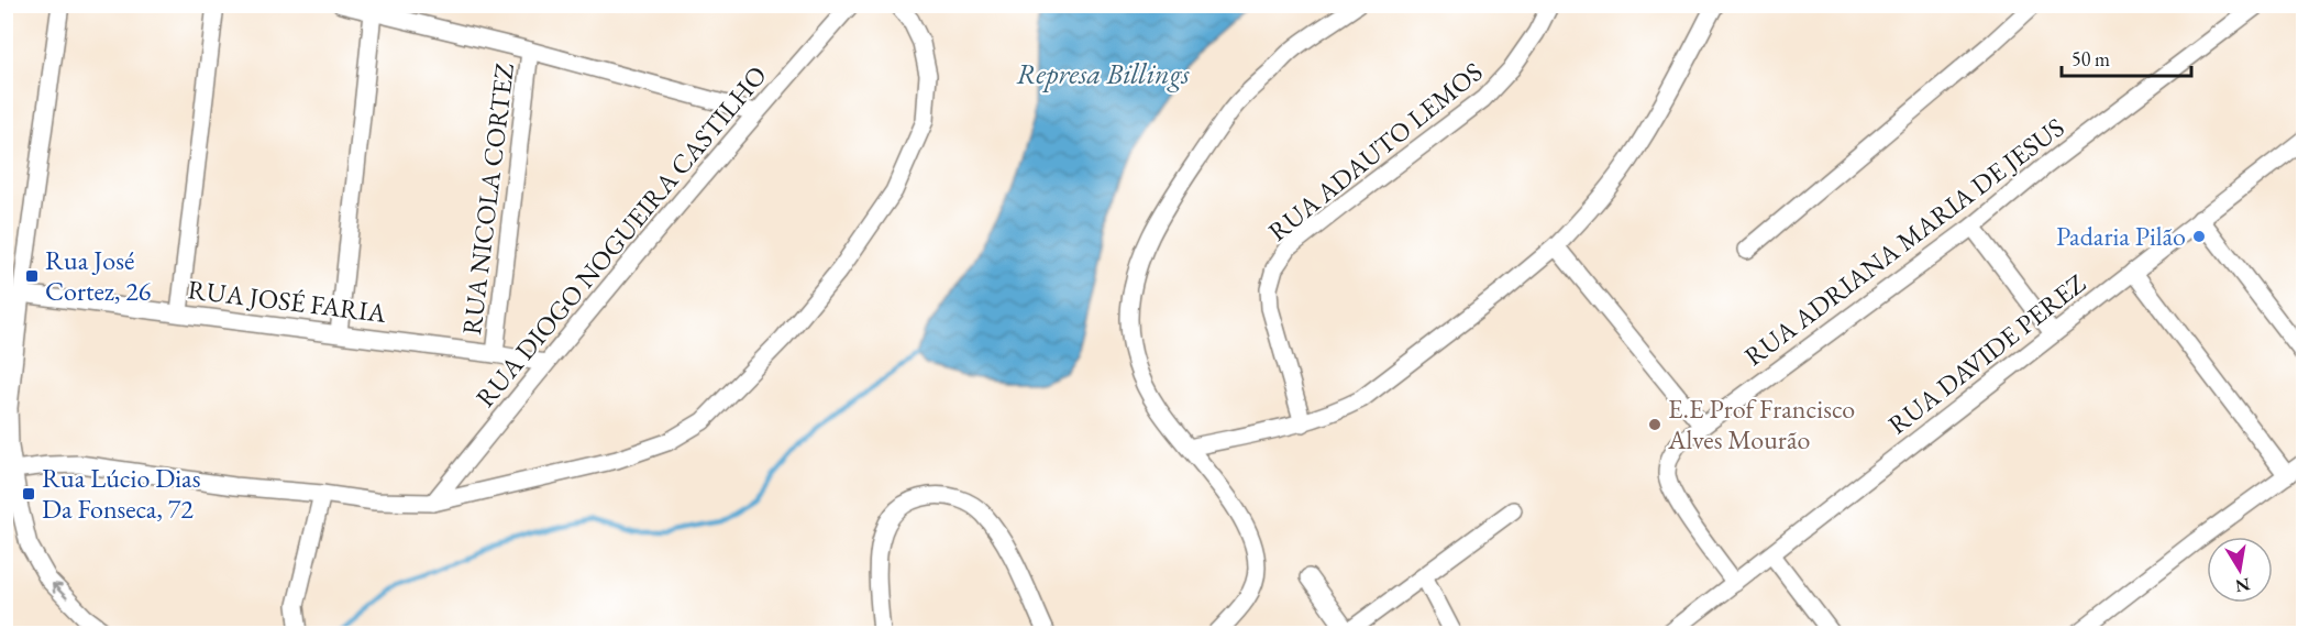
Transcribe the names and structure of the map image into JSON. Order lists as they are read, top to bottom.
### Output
{
  "streets": {
    "street": [
      "RUA ADAUTO LEMOS",
      "RUA NICOLA CORTEZ",
      "RUA DIOGO NOGUEIRA CASTILHO",
      "RUA ADRIANA MARIA DE JESUS",
      "RUA JOSÉ FARIA",
      "RUA DAVIDE PEREZ"
    ]
  },
  "crossings": [
    ["RUA NICOLA CORTEZ", "RUA JOSÉ FARIA"],
    ["RUA DIOGO NOGUEIRA CASTILHO", "RUA JOSÉ FARIA"],
    ["RUA ADRIANA MARIA DE JESUS", "RUA DAVIDE PEREZ"]
  ],
  "water": ["Represa Billings"],
  "places": {
    "other": ["Padaria Pilão", "E.E Prof Francisco Alves Mourão"],
    "transit": ["Rua José Cortez, 26", "Rua Lúcio Dias Da Fonseca, 72"]
  },
  "scale_bar": "50 m",
  "north": "bottom"
}
